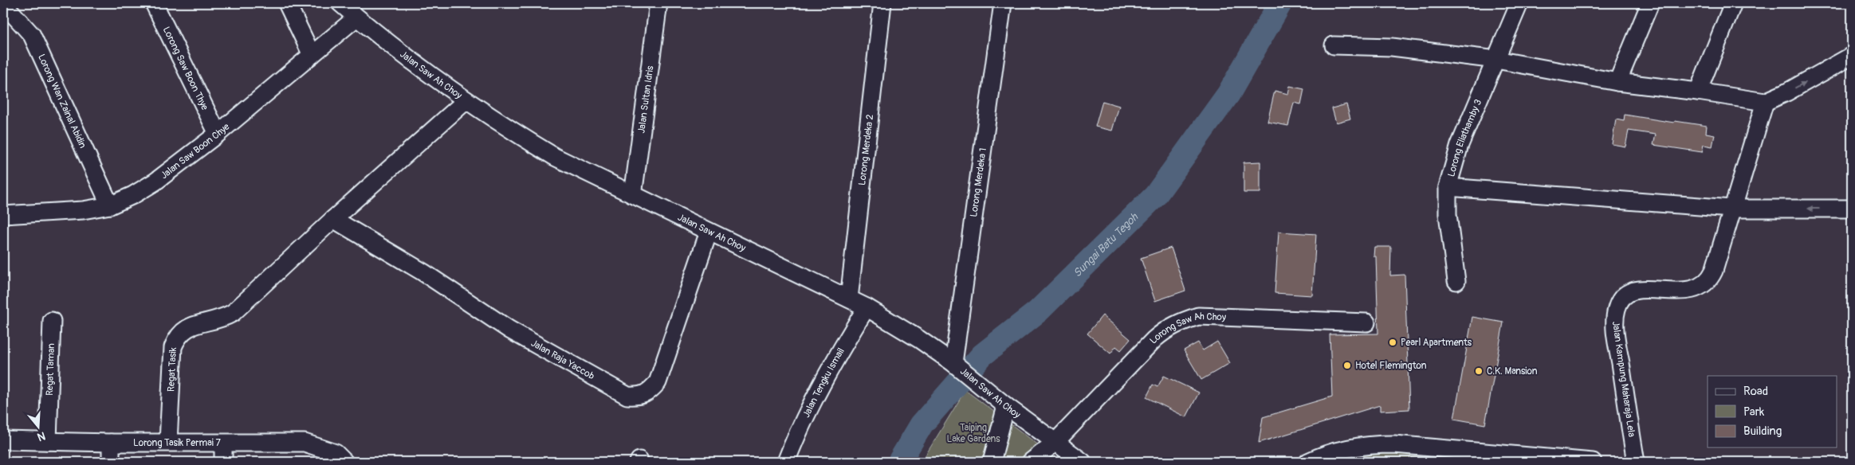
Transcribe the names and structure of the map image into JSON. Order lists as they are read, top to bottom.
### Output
{
  "streets": {
    "street": [
      "Lorong Saw Boon Thye",
      "Jalan Saw Ah Choy",
      "Jalan Sultan Idris",
      "Lorong Wan Zainal Abidin",
      "Lorong Eliathamby 3",
      "Jalan Saw Boon Chye",
      "Lorong Merdeka 2",
      "Lorong Merdeka 1",
      "Lorong Saw Ah Choy",
      "Jalan Raja Yaccob",
      "Regat Taman",
      "Regat Tasik",
      "Jalan Kampung Maharaja Lela",
      "Jalan Tengku Ismail",
      "Lorong Tasik Permai 7"
    ]
  },
  "crossings": [
    ["Lorong Saw Boon Thye", "Jalan Saw Boon Chye"],
    ["Jalan Saw Ah Choy", "Jalan Sultan Idris"],
    ["Jalan Saw Ah Choy", "Jalan Saw Boon Chye"],
    ["Jalan Saw Ah Choy", "Lorong Merdeka 2"],
    ["Jalan Saw Ah Choy", "Lorong Merdeka 1"],
    ["Jalan Saw Ah Choy", "Lorong Saw Ah Choy"],
    ["Jalan Saw Ah Choy", "Jalan Raja Yaccob"],
    ["Jalan Saw Ah Choy", "Jalan Tengku Ismail"],
    ["Lorong Wan Zainal Abidin", "Jalan Saw Boon Chye"],
    ["Jalan Raja Yaccob", "Regat Tasik"],
    ["Regat Taman", "Lorong Tasik Permai 7"],
    ["Regat Tasik", "Lorong Tasik Permai 7"]
  ],
  "water": ["Sungai Batu Tegoh"],
  "parks": ["Taiping Lake Gardens"],
  "places": ["Pearl Apartments", "Hotel Flemington", "C.K. Mansion"],
  "legend": ["Road", "Park", "Building"],
  "north": "bottom"
}
